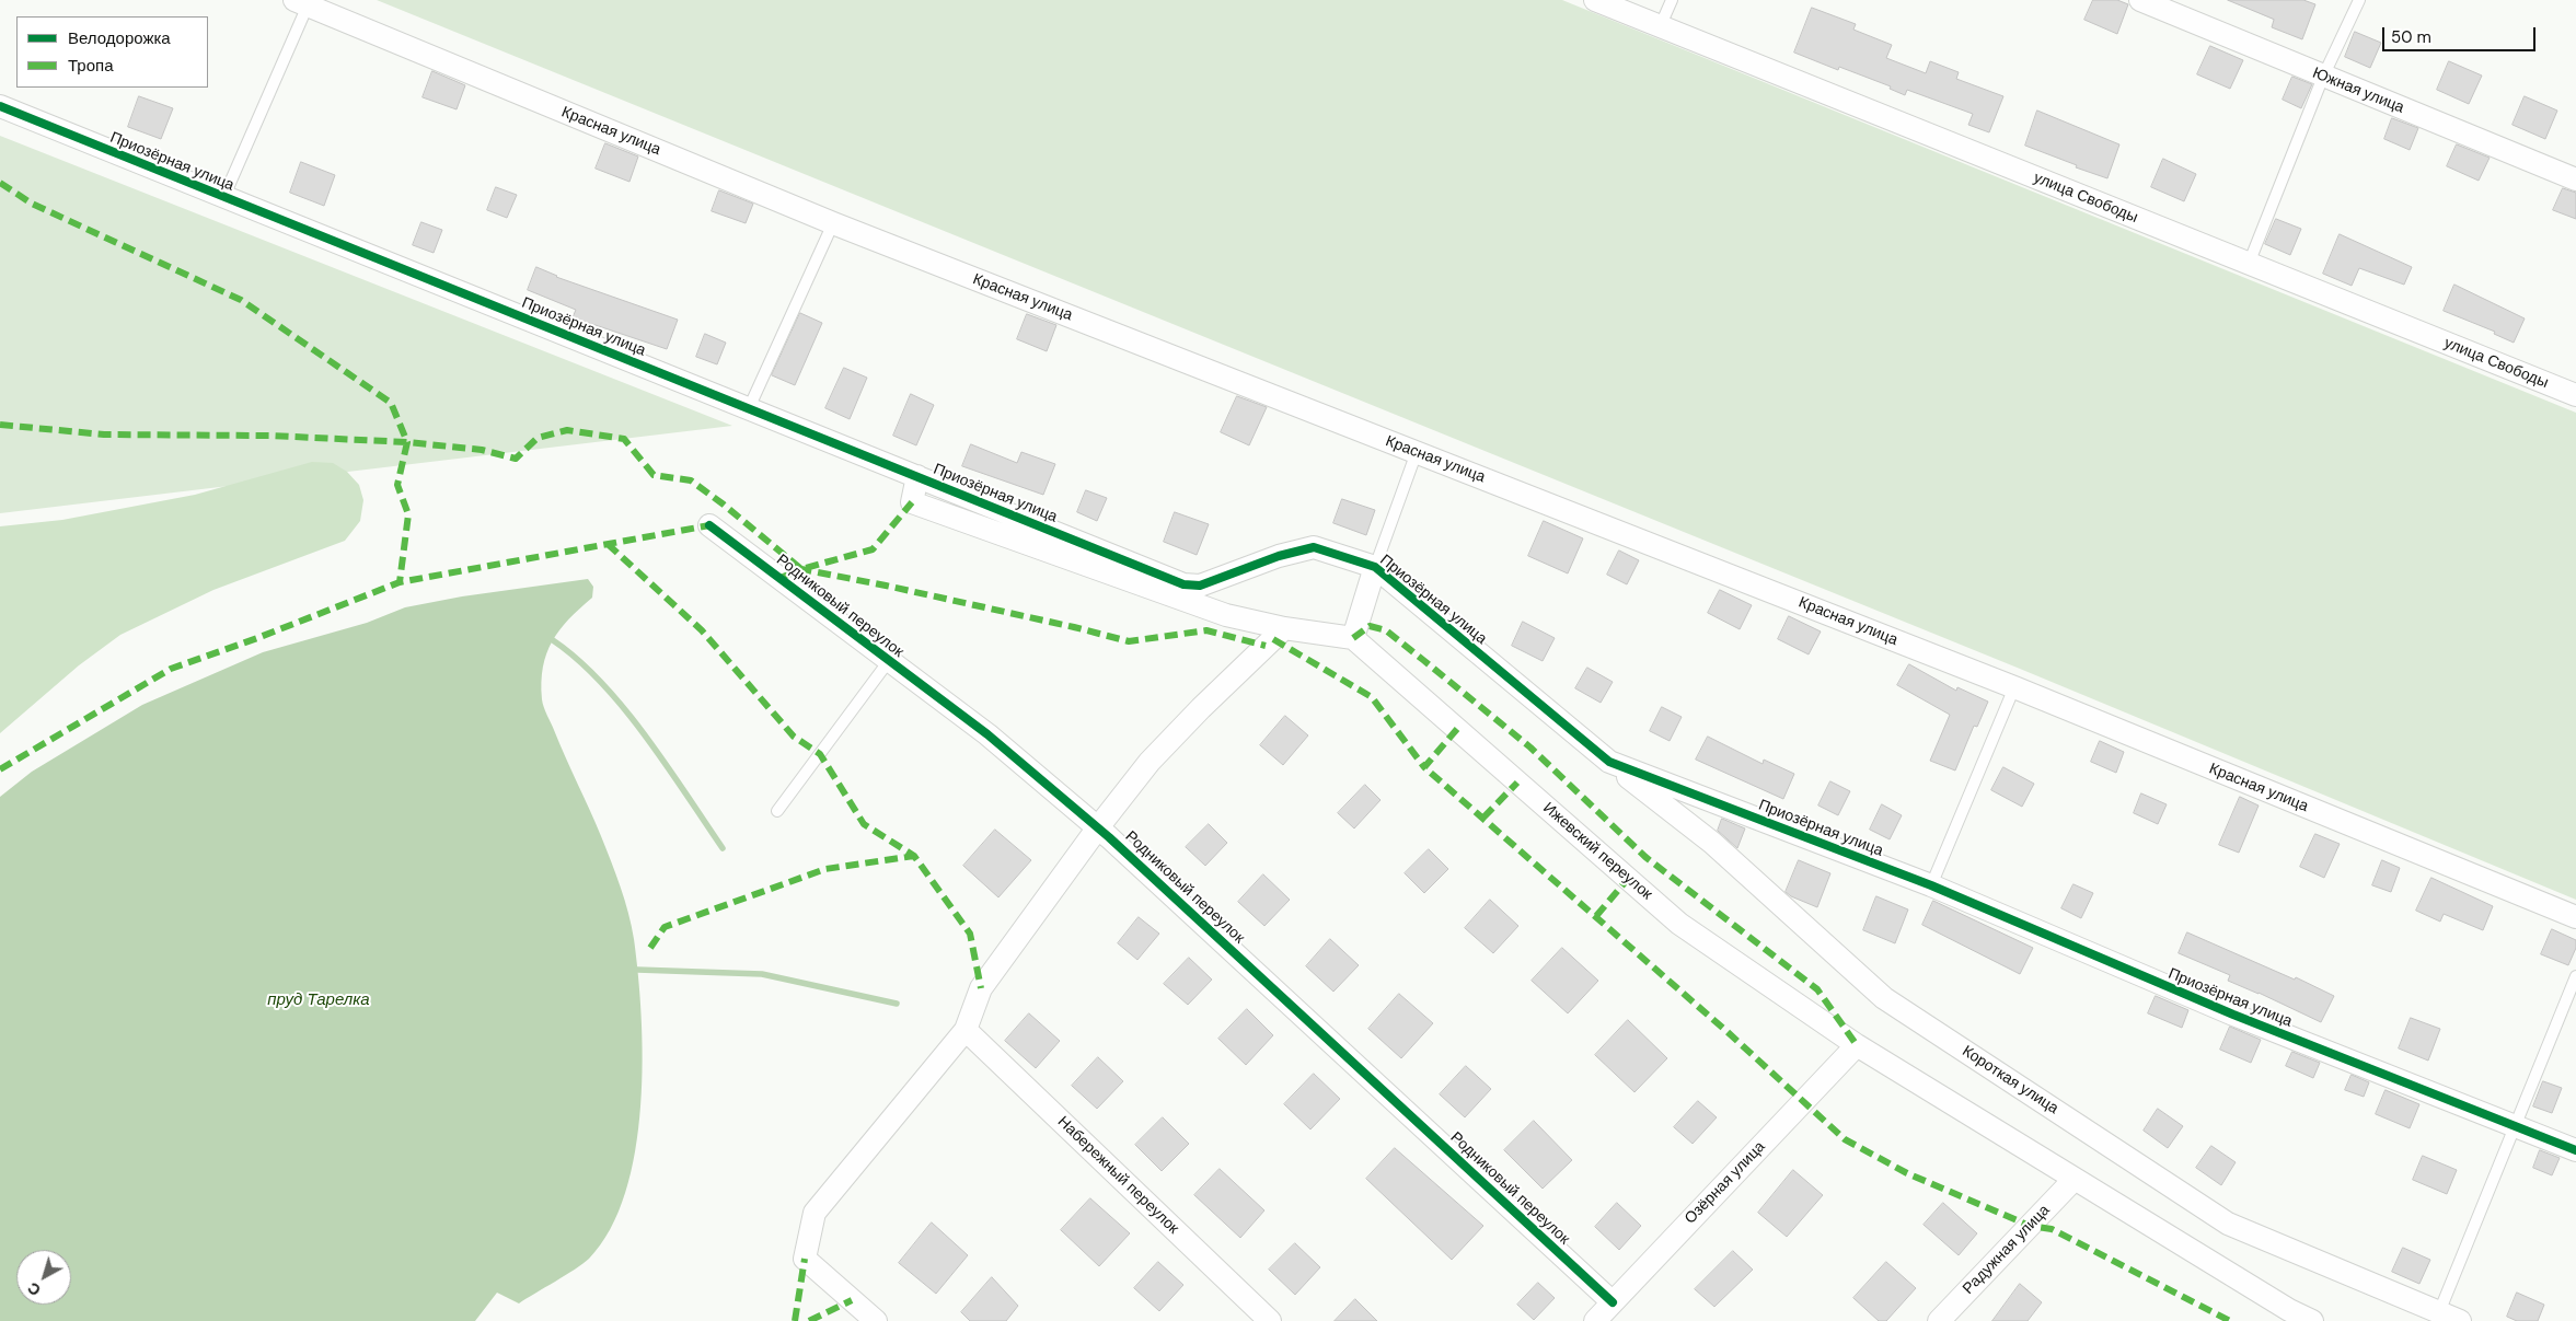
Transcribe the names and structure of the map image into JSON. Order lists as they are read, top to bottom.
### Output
{
  "streets": {
    "street": [
      "Южная улица",
      "Красная улица",
      "Приозёрная улица",
      "улица Свободы",
      "Родниковый переулок",
      "Ижевский переулок",
      "Короткая улица",
      "Набережный переулок",
      "Озёрная улица",
      "Радужная улица"
    ]
  },
  "crossings": [
    ["Приозёрная улица", "Короткая улица"],
    ["Родниковый переулок", "Озёрная улица"],
    ["Ижевский переулок", "Озёрная улица"],
    ["Ижевский переулок", "Радужная улица"]
  ],
  "water": ["пруд Тарелка"],
  "legend": ["Велодорожка", "Тропа"],
  "scale_bar": "50 m",
  "north": "bottom left"
}
